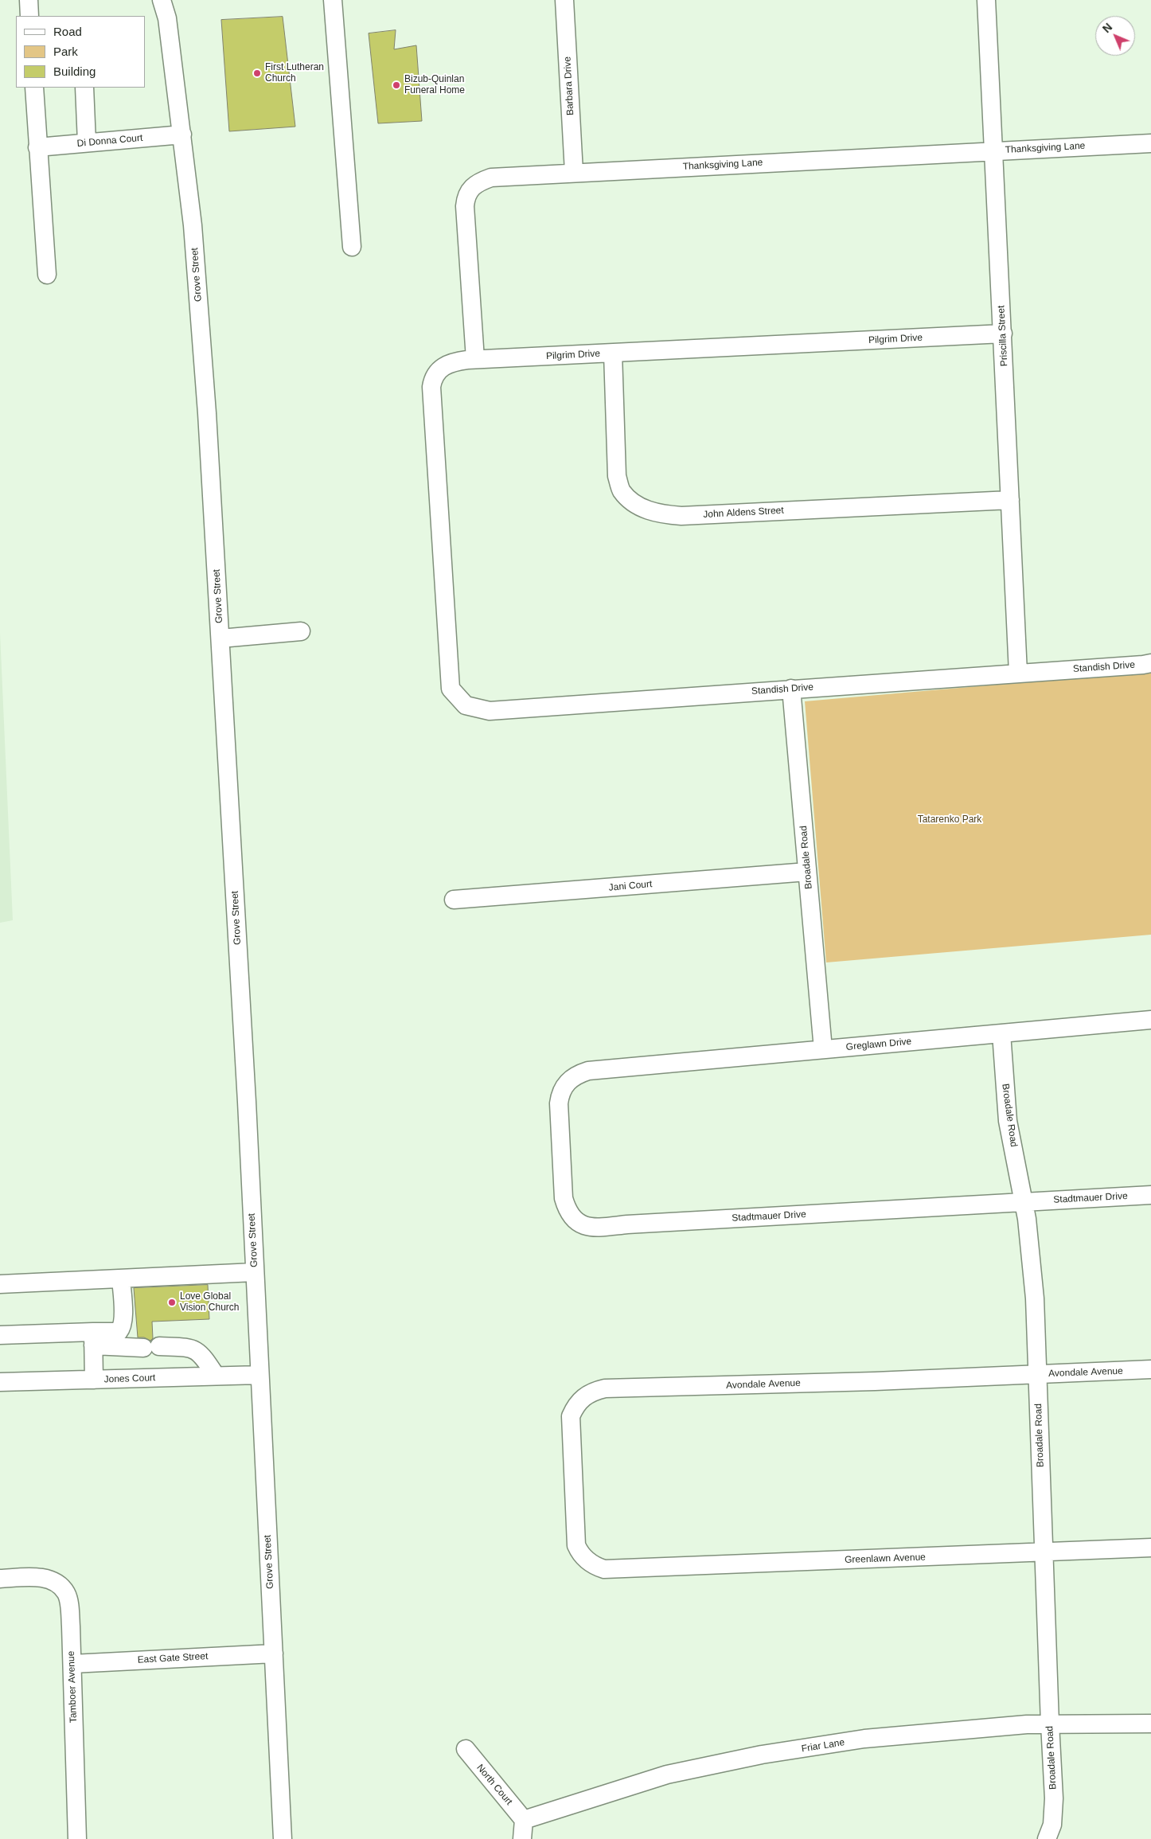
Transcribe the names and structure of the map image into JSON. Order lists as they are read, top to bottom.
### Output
{
  "streets": {
    "street": [
      "Barbara Drive",
      "Di Donna Court",
      "Thanksgiving Lane",
      "Grove Street",
      "Priscilla Street",
      "Pilgrim Drive",
      "John Aldens Street",
      "Standish Drive",
      "Broadale Road",
      "Jani Court",
      "Greglawn Drive",
      "Stadtmauer Drive",
      "Avondale Avenue",
      "Jones Court",
      "Greenlawn Avenue",
      "East Gate Street",
      "Tamboer Avenue",
      "Friar Lane",
      "North Court"
    ]
  },
  "crossings": [
    ["Barbara Drive", "Thanksgiving Lane"],
    ["Di Donna Court", "Grove Street"],
    ["Thanksgiving Lane", "Priscilla Street"],
    ["Thanksgiving Lane", "Pilgrim Drive"],
    ["Grove Street", "Jones Court"],
    ["Grove Street", "East Gate Street"],
    ["Priscilla Street", "Pilgrim Drive"],
    ["Priscilla Street", "John Aldens Street"],
    ["Priscilla Street", "Standish Drive"],
    ["Pilgrim Drive", "John Aldens Street"],
    ["Pilgrim Drive", "Standish Drive"],
    ["Standish Drive", "Broadale Road"],
    ["Broadale Road", "Jani Court"],
    ["Broadale Road", "Greglawn Drive"],
    ["Broadale Road", "Stadtmauer Drive"],
    ["Broadale Road", "Avondale Avenue"],
    ["Broadale Road", "Greenlawn Avenue"],
    ["Broadale Road", "Friar Lane"],
    ["Greglawn Drive", "Stadtmauer Drive"],
    ["Avondale Avenue", "Greenlawn Avenue"],
    ["East Gate Street", "Tamboer Avenue"],
    ["Friar Lane", "North Court"]
  ],
  "parks": ["Tatarenko Park"],
  "places": ["First Lutheran Church", "Bizub-Quinlan Funeral Home", "Love Global Vision Church"],
  "legend": ["Road", "Park", "Building"],
  "north": "top left"
}
